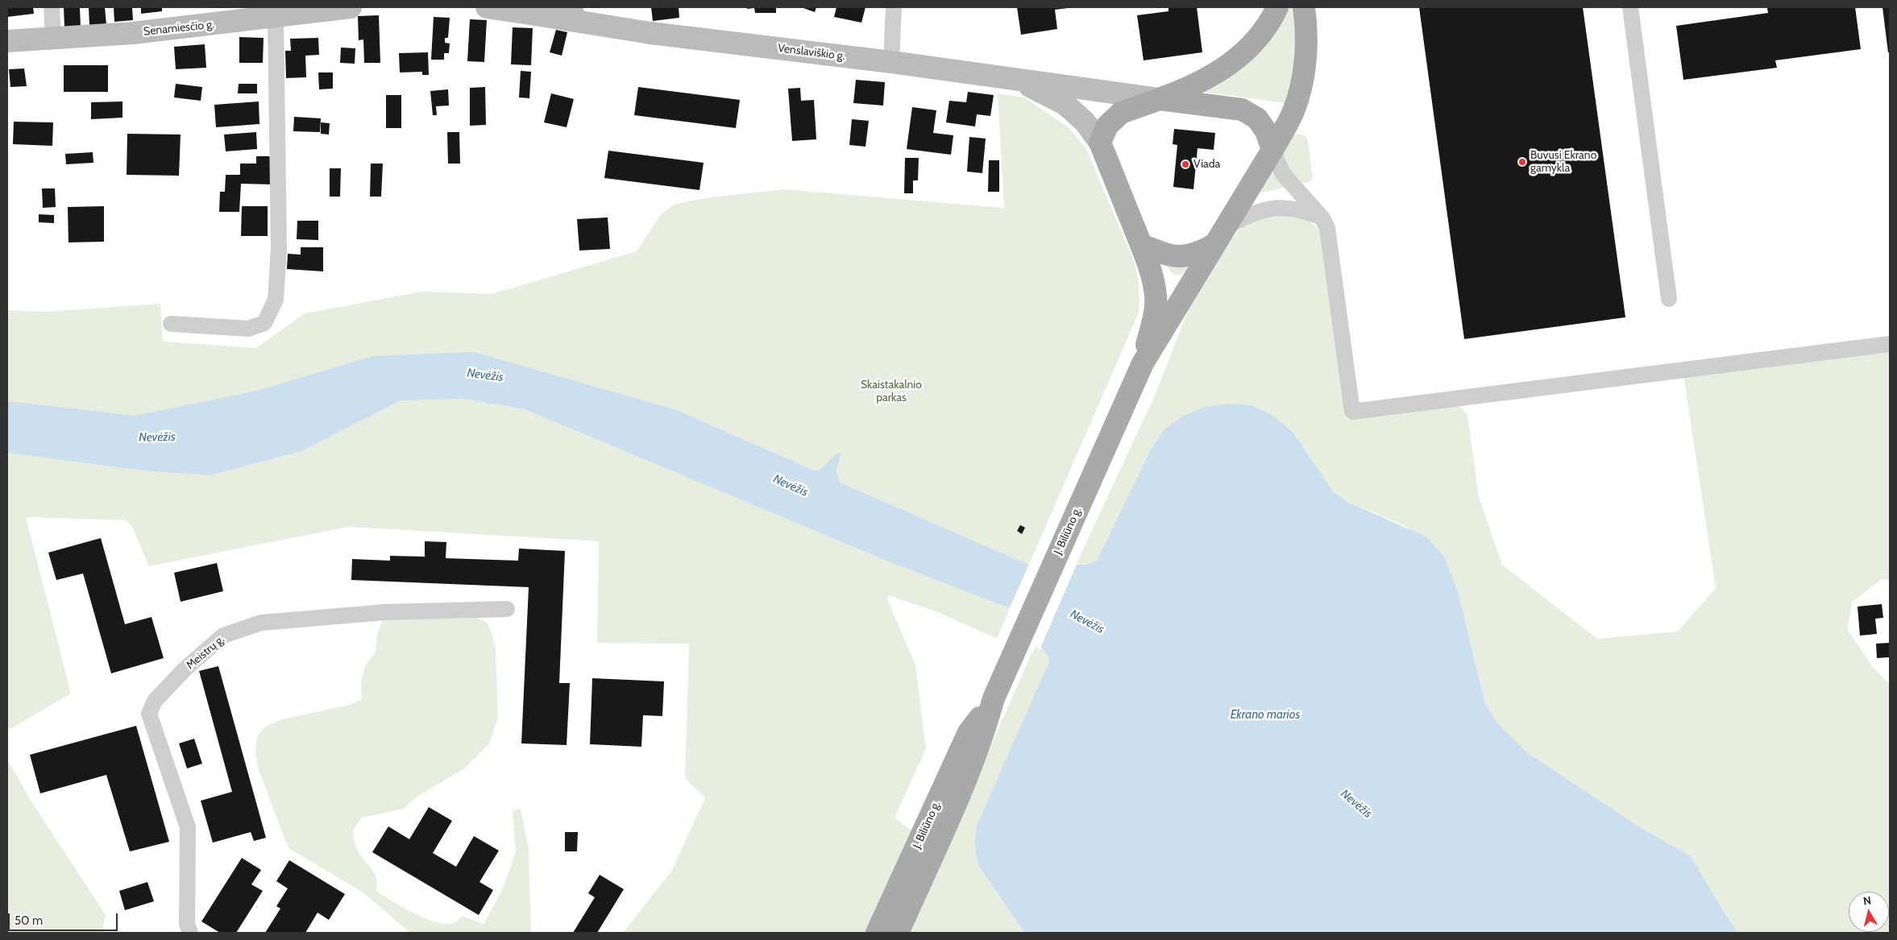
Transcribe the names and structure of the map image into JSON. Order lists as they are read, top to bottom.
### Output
{
  "streets": {
    "main road": ["Senamiesčio g.", "Venslaviškio g.", "J. Biliūno g."],
    "street": ["Meistrų g."]
  },
  "crossings": [
    ["Venslaviškio g.", "J. Biliūno g."]
  ],
  "water": ["Nevėžis", "Ekrano marios"],
  "parks": ["Skaistakalnio parkas"],
  "places": ["Buvusi Ekrano gamykla", "Viada"],
  "scale_bar": "50 m",
  "north": "top"
}
